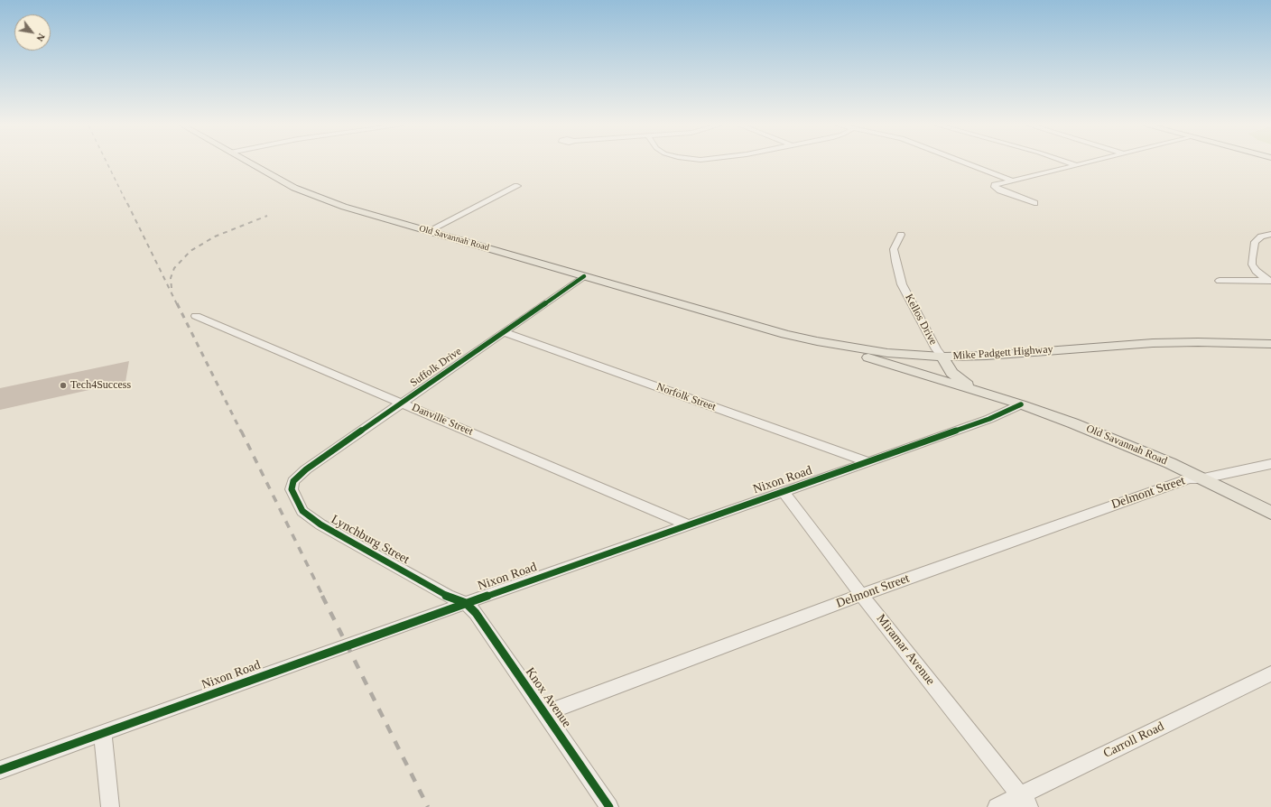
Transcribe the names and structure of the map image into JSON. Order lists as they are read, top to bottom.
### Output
{
  "streets": {
    "main road": ["Old Savannah Road", "Kellos Drive", "Mike Padgett Highway"],
    "street": [
      "Suffolk Drive",
      "Norfolk Street",
      "Danville Street",
      "Nixon Road",
      "Delmont Street",
      "Lynchburg Street",
      "Miramar Avenue",
      "Knox Avenue",
      "Carroll Road"
    ]
  },
  "crossings": [
    ["Old Savannah Road", "Kellos Drive"],
    ["Old Savannah Road", "Mike Padgett Highway"],
    ["Old Savannah Road", "Suffolk Drive"],
    ["Old Savannah Road", "Nixon Road"],
    ["Old Savannah Road", "Delmont Street"],
    ["Kellos Drive", "Mike Padgett Highway"],
    ["Suffolk Drive", "Norfolk Street"],
    ["Suffolk Drive", "Danville Street"],
    ["Suffolk Drive", "Lynchburg Street"],
    ["Norfolk Street", "Nixon Road"],
    ["Danville Street", "Nixon Road"],
    ["Nixon Road", "Lynchburg Street"],
    ["Nixon Road", "Miramar Avenue"],
    ["Nixon Road", "Knox Avenue"],
    ["Delmont Street", "Miramar Avenue"],
    ["Delmont Street", "Knox Avenue"],
    ["Lynchburg Street", "Knox Avenue"],
    ["Miramar Avenue", "Carroll Road"]
  ],
  "places": ["Tech4Success"],
  "north": "bottom right"
}
